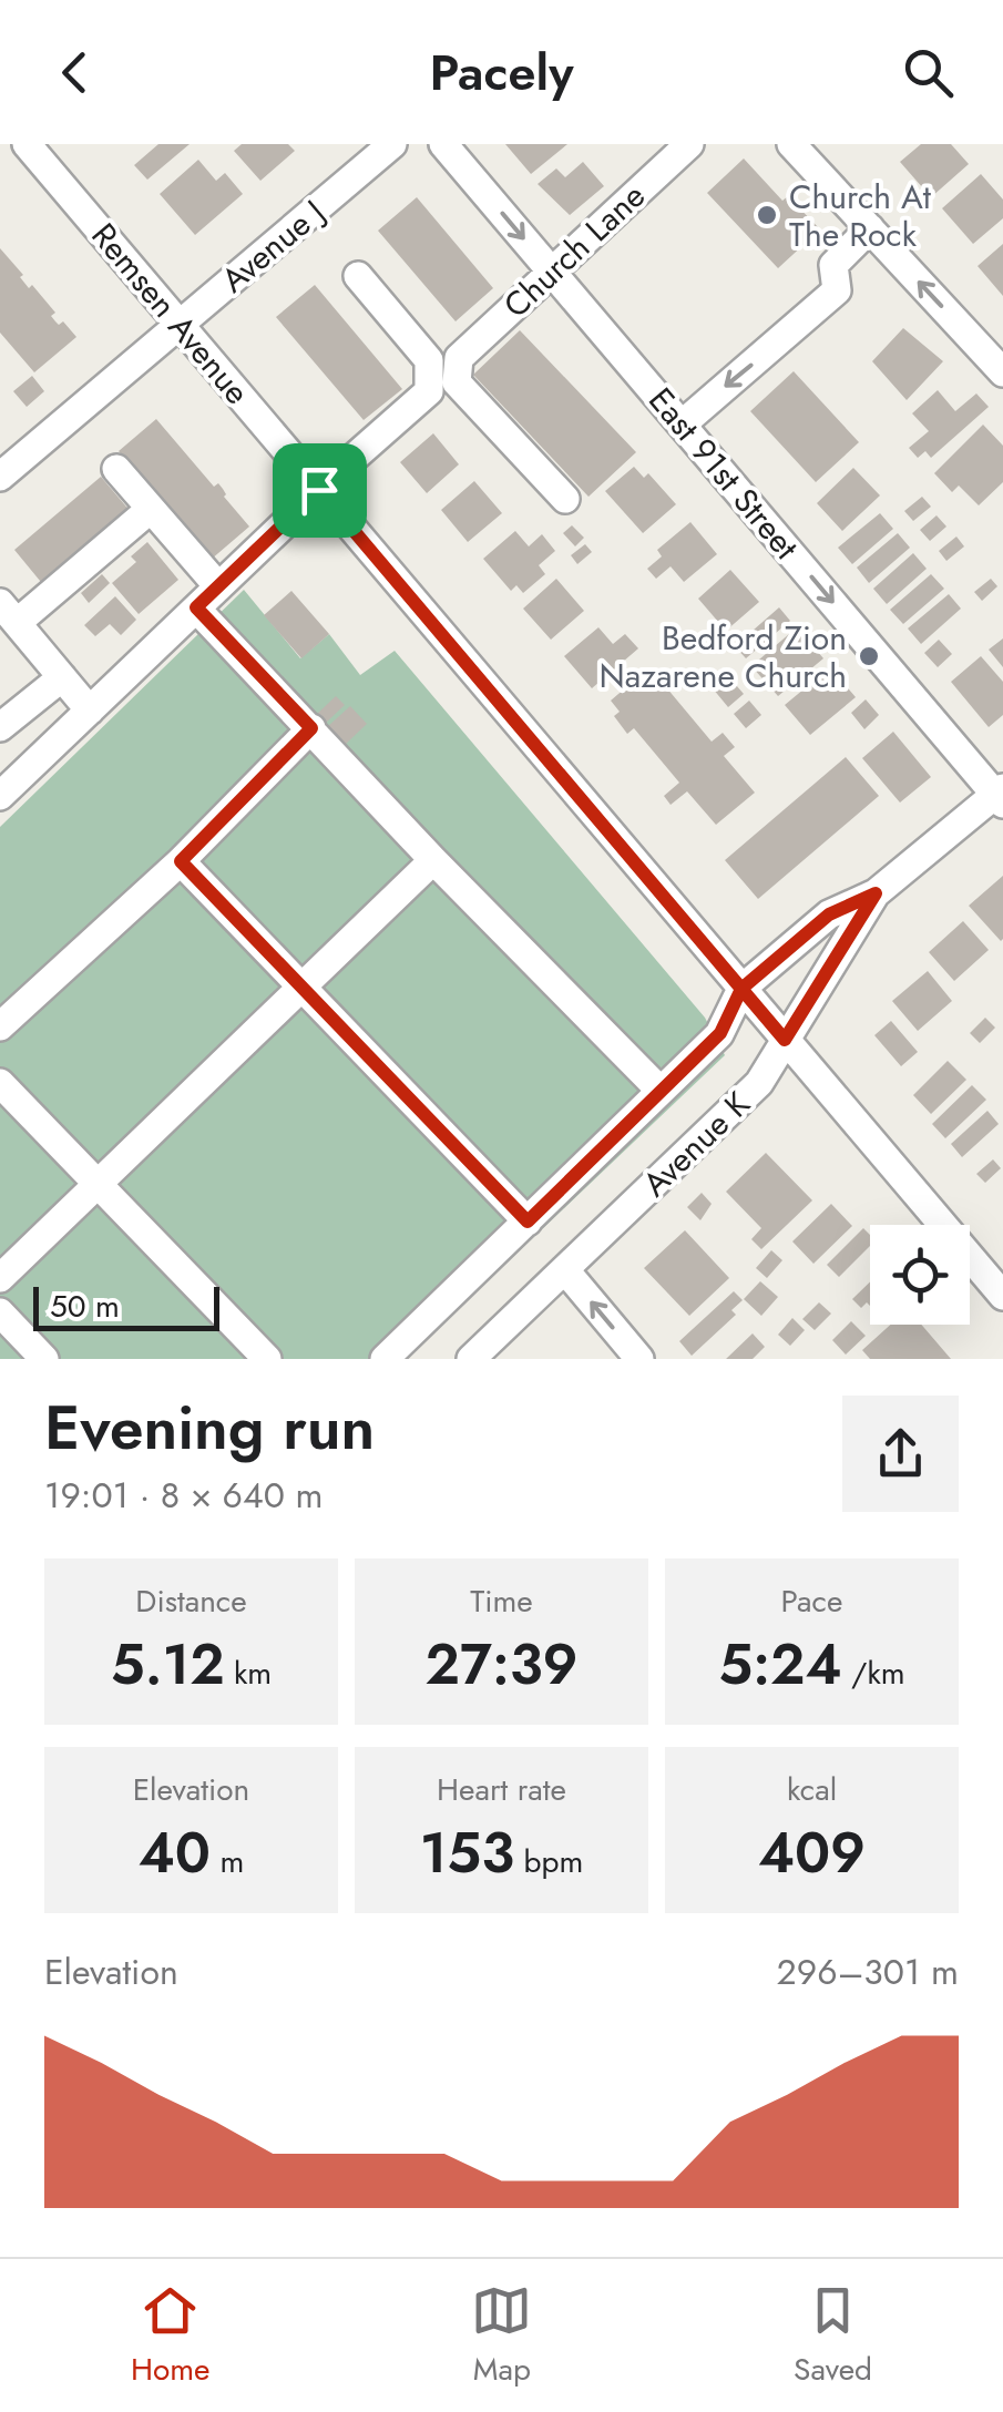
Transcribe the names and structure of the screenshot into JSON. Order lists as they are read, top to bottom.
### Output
{
  "streets": {
    "street": [
      "Avenue J",
      "Church Lane",
      "Remsen Avenue",
      "East 91st Street",
      "Avenue K"
    ]
  },
  "crossings": [
    ["Avenue J", "Remsen Avenue"],
    ["Church Lane", "East 91st Street"],
    ["Remsen Avenue", "Avenue K"],
    ["East 91st Street", "Avenue K"]
  ],
  "one_way": ["East 91st Street"],
  "places": ["Church At The Rock", "Bedford Zion Nazarene Church"],
  "scale_bar": "50 m",
  "page": {
    "header": "Pacely",
    "scale": "50 m",
    "heading": ["Evening run", "19:01 · 8 × 640 m"],
    "stats": [
      ["Distance", "5.12 km"],
      ["Time", "27:39"],
      ["Pace", "5:24 /km"],
      ["Elevation", "40 m"],
      ["Heart rate", "153 bpm"],
      ["kcal", "409"]
    ],
    "chart": ["Elevation", "296–301 m"],
    "tabs": ["Home", "Map", "Saved"]
  }
}
